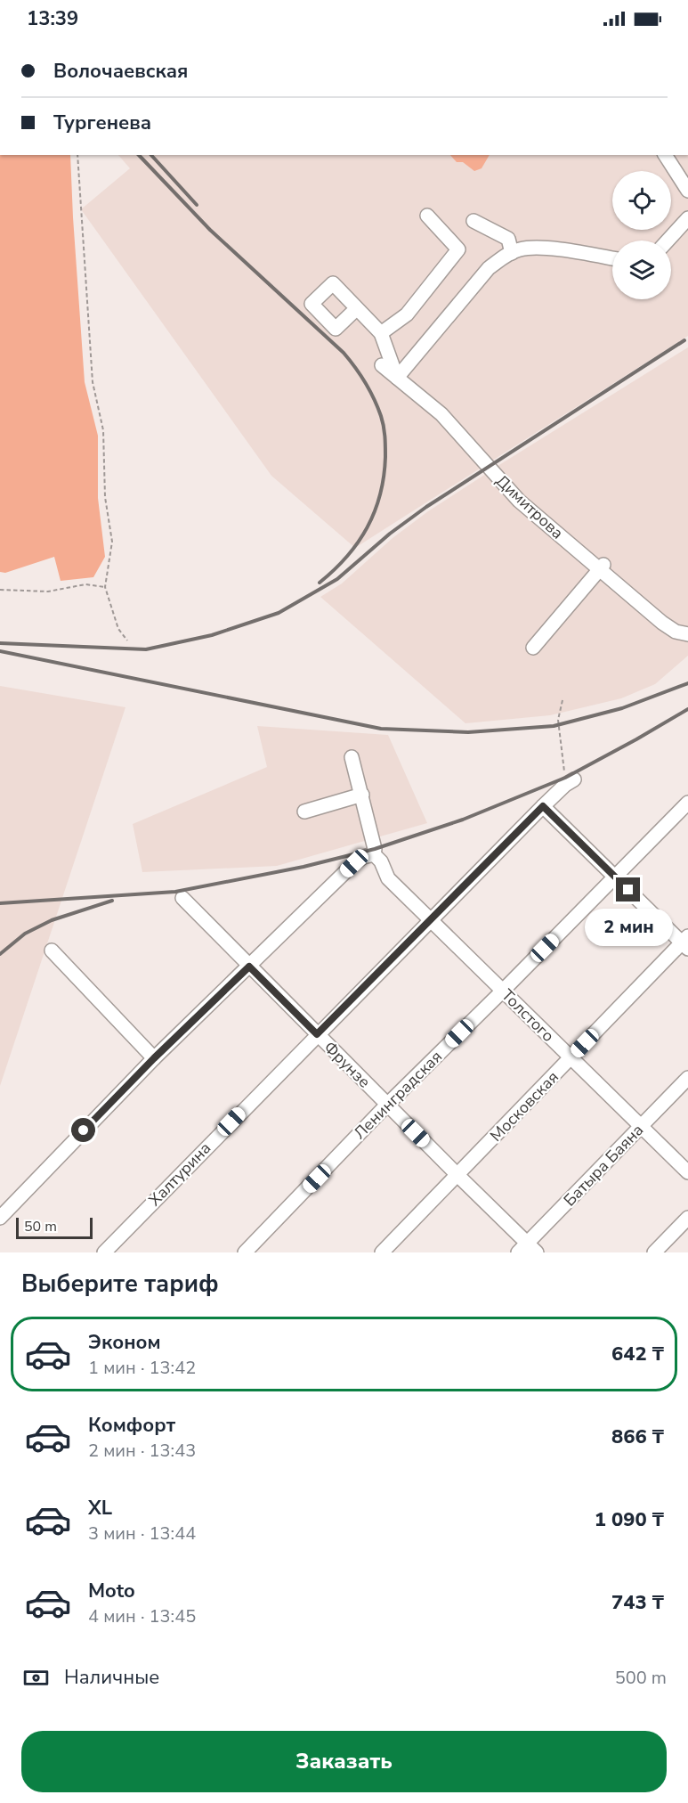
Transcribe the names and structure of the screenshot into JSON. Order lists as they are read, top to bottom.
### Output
{
  "streets": {
    "street": [
      "Димитрова",
      "Толстого",
      "Фрунзе",
      "Ленинградская",
      "Московская",
      "Батыра Баяна",
      "Халтурина"
    ]
  },
  "crossings": [
    ["Толстого", "Ленинградская"],
    ["Толстого", "Московская"],
    ["Толстого", "Батыра Баяна"],
    ["Толстого", "Халтурина"],
    ["Фрунзе", "Ленинградская"],
    ["Фрунзе", "Московская"],
    ["Фрунзе", "Батыра Баяна"],
    ["Фрунзе", "Халтурина"]
  ],
  "scale_bar": "50 m",
  "page": {
    "status": "13:39",
    "banner": ["Волочаевская", "Тургенева"],
    "bubble": "2 мин",
    "scale": "50 m",
    "heading": "Выберите тариф",
    "list": [
      {
        "name": "Эконом",
        "note": "1 мин · 13:42",
        "value": "642 ₸"
      },
      {
        "name": "Комфорт",
        "note": "2 мин · 13:43",
        "value": "866 ₸"
      },
      {
        "name": "XL",
        "note": "3 мин · 13:44",
        "value": "1 090 ₸"
      },
      {
        "name": "Moto",
        "note": "4 мин · 13:45",
        "value": "743 ₸"
      }
    ],
    "pay": ["Наличные", "500 m"],
    "buttons": "Заказать"
  }
}
